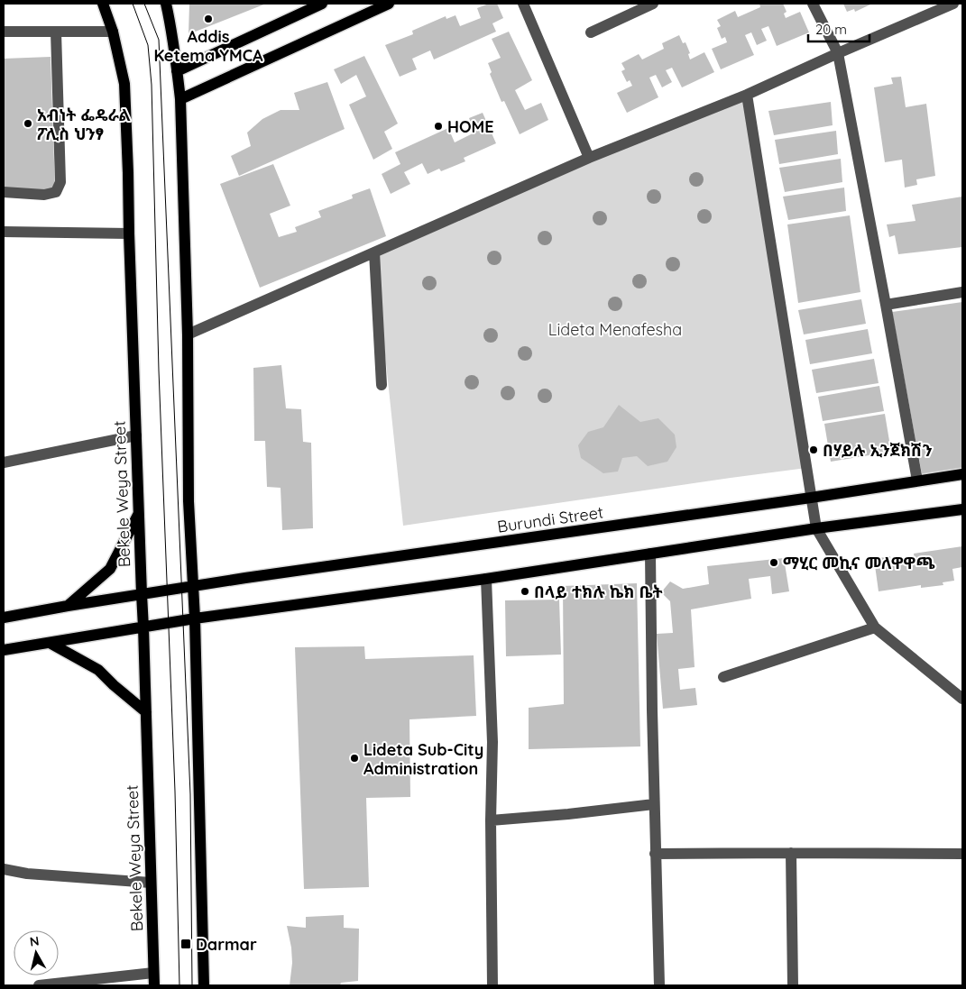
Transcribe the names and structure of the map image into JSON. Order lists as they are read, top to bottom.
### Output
{
  "streets": {
    "main road": ["Bekele Weya Street", "Burundi Street"]
  },
  "crossings": [
    ["Bekele Weya Street", "Burundi Street"]
  ],
  "parks": ["Lideta Menafesha"],
  "places": {
    "other": [
      "Addis Ketema YMCA",
      "አብነት ፌዴራል ፖሊስ ህንፃ",
      "HOME",
      "በሃይሉ ኢንጀክሽን",
      "ማሂር መኪና መለዋዋጫ",
      "በላይ ተክሉ ኬክ ቤት",
      "Lideta Sub-City Administration"
    ],
    "transit": ["Darmar"]
  },
  "scale_bar": "20 m",
  "north": "top"
}
